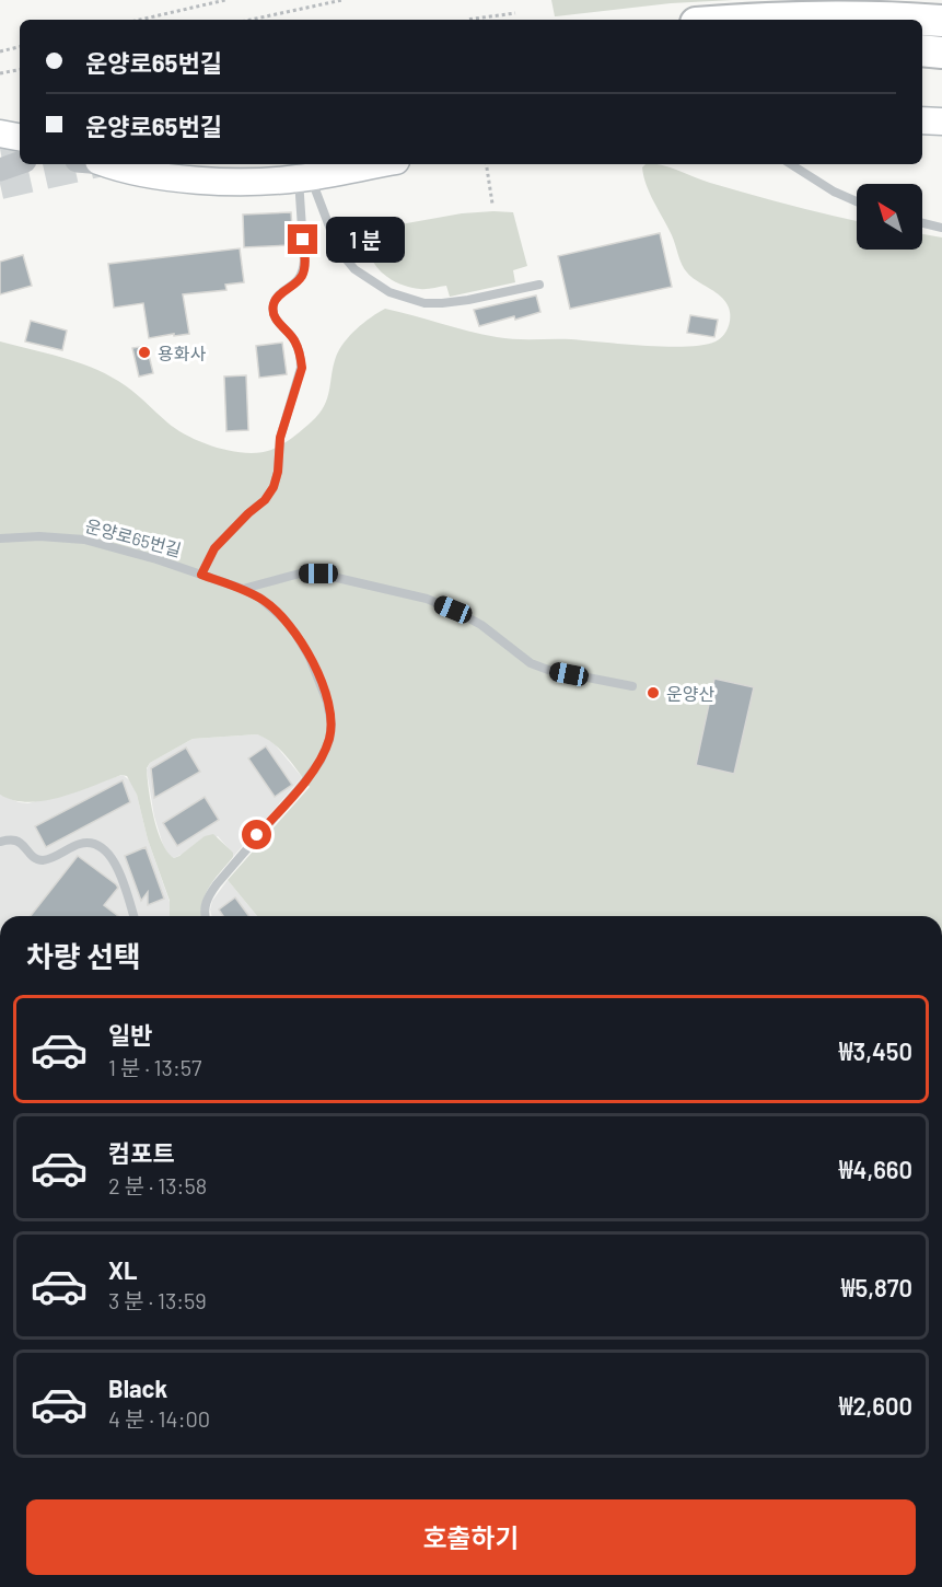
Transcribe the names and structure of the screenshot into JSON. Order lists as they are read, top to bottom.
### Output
{
  "streets": {
    "lane": ["운양로65번길"]
  },
  "places": ["용화사", "운양산"],
  "north": "top left",
  "page": {
    "banner": ["운양로65번길", "운양로65번길"],
    "bubble": "1 분",
    "heading": "차량 선택",
    "list": [
      {
        "name": "일반",
        "note": "1 분 · 13:57",
        "value": "₩3,450"
      },
      {
        "name": "컴포트",
        "note": "2 분 · 13:58",
        "value": "₩4,660"
      },
      {
        "name": "XL",
        "note": "3 분 · 13:59",
        "value": "₩5,870"
      },
      {
        "name": "Black",
        "note": "4 분 · 14:00",
        "value": "₩2,600"
      }
    ],
    "buttons": "호출하기"
  }
}
